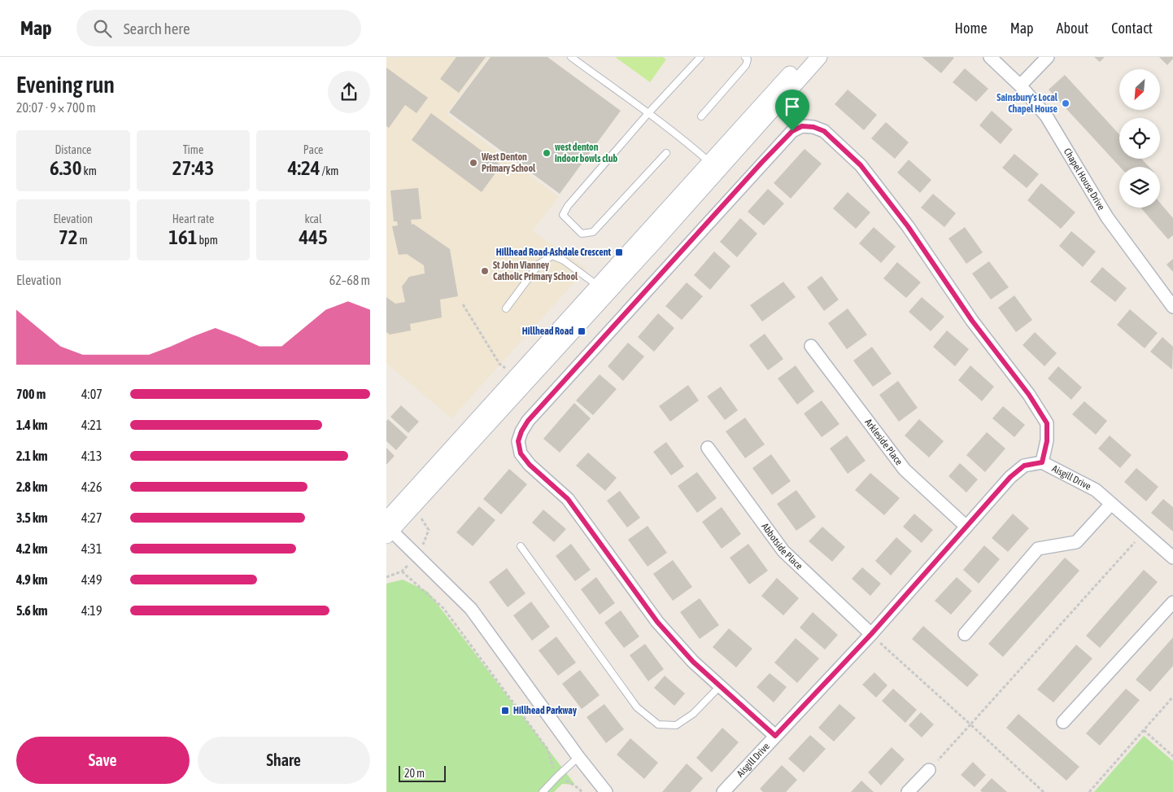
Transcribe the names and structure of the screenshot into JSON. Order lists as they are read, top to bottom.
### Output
{
  "streets": {
    "street": [
      "Chapel House Drive",
      "Arkleside Place",
      "Aisgill Drive",
      "Abbotside Place"
    ]
  },
  "crossings": [
    ["Arkleside Place", "Aisgill Drive"],
    ["Aisgill Drive", "Abbotside Place"]
  ],
  "places": {
    "other": [
      "Sainsbury's Local Chapel House",
      "west denton indoor bowls club",
      "West Denton Primary School",
      "St John Vianney Catholic Primary School"
    ],
    "transit": ["Hillhead Road-Ashdale Crescent", "Hillhead Road", "Hillhead Parkway"]
  },
  "scale_bar": "20 m",
  "north": "bottom left",
  "page": {
    "header": "Map",
    "search": "Search here",
    "nav": [
      "Home",
      "Map",
      "About",
      "Contact"
    ],
    "heading": ["Evening run", "20:07 · 9 × 700 m"],
    "stats": [
      ["Distance", "6.30 km"],
      ["Time", "27:43"],
      ["Pace", "4:24 /km"],
      ["Elevation", "72 m"],
      ["Heart rate", "161 bpm"],
      ["kcal", "445"]
    ],
    "chart": ["Elevation", "62–68 m"],
    "list": [
      {
        "name": "700 m",
        "note": "4:07"
      },
      {
        "name": "1.4 km",
        "note": "4:21"
      },
      {
        "name": "2.1 km",
        "note": "4:13"
      },
      {
        "name": "2.8 km",
        "note": "4:26"
      },
      {
        "name": "3.5 km",
        "note": "4:27"
      },
      {
        "name": "4.2 km",
        "note": "4:31"
      },
      {
        "name": "4.9 km",
        "note": "4:49"
      },
      {
        "name": "5.6 km",
        "note": "4:19"
      }
    ],
    "buttons": ["Save", "Share"],
    "scale": "20 m"
  }
}
